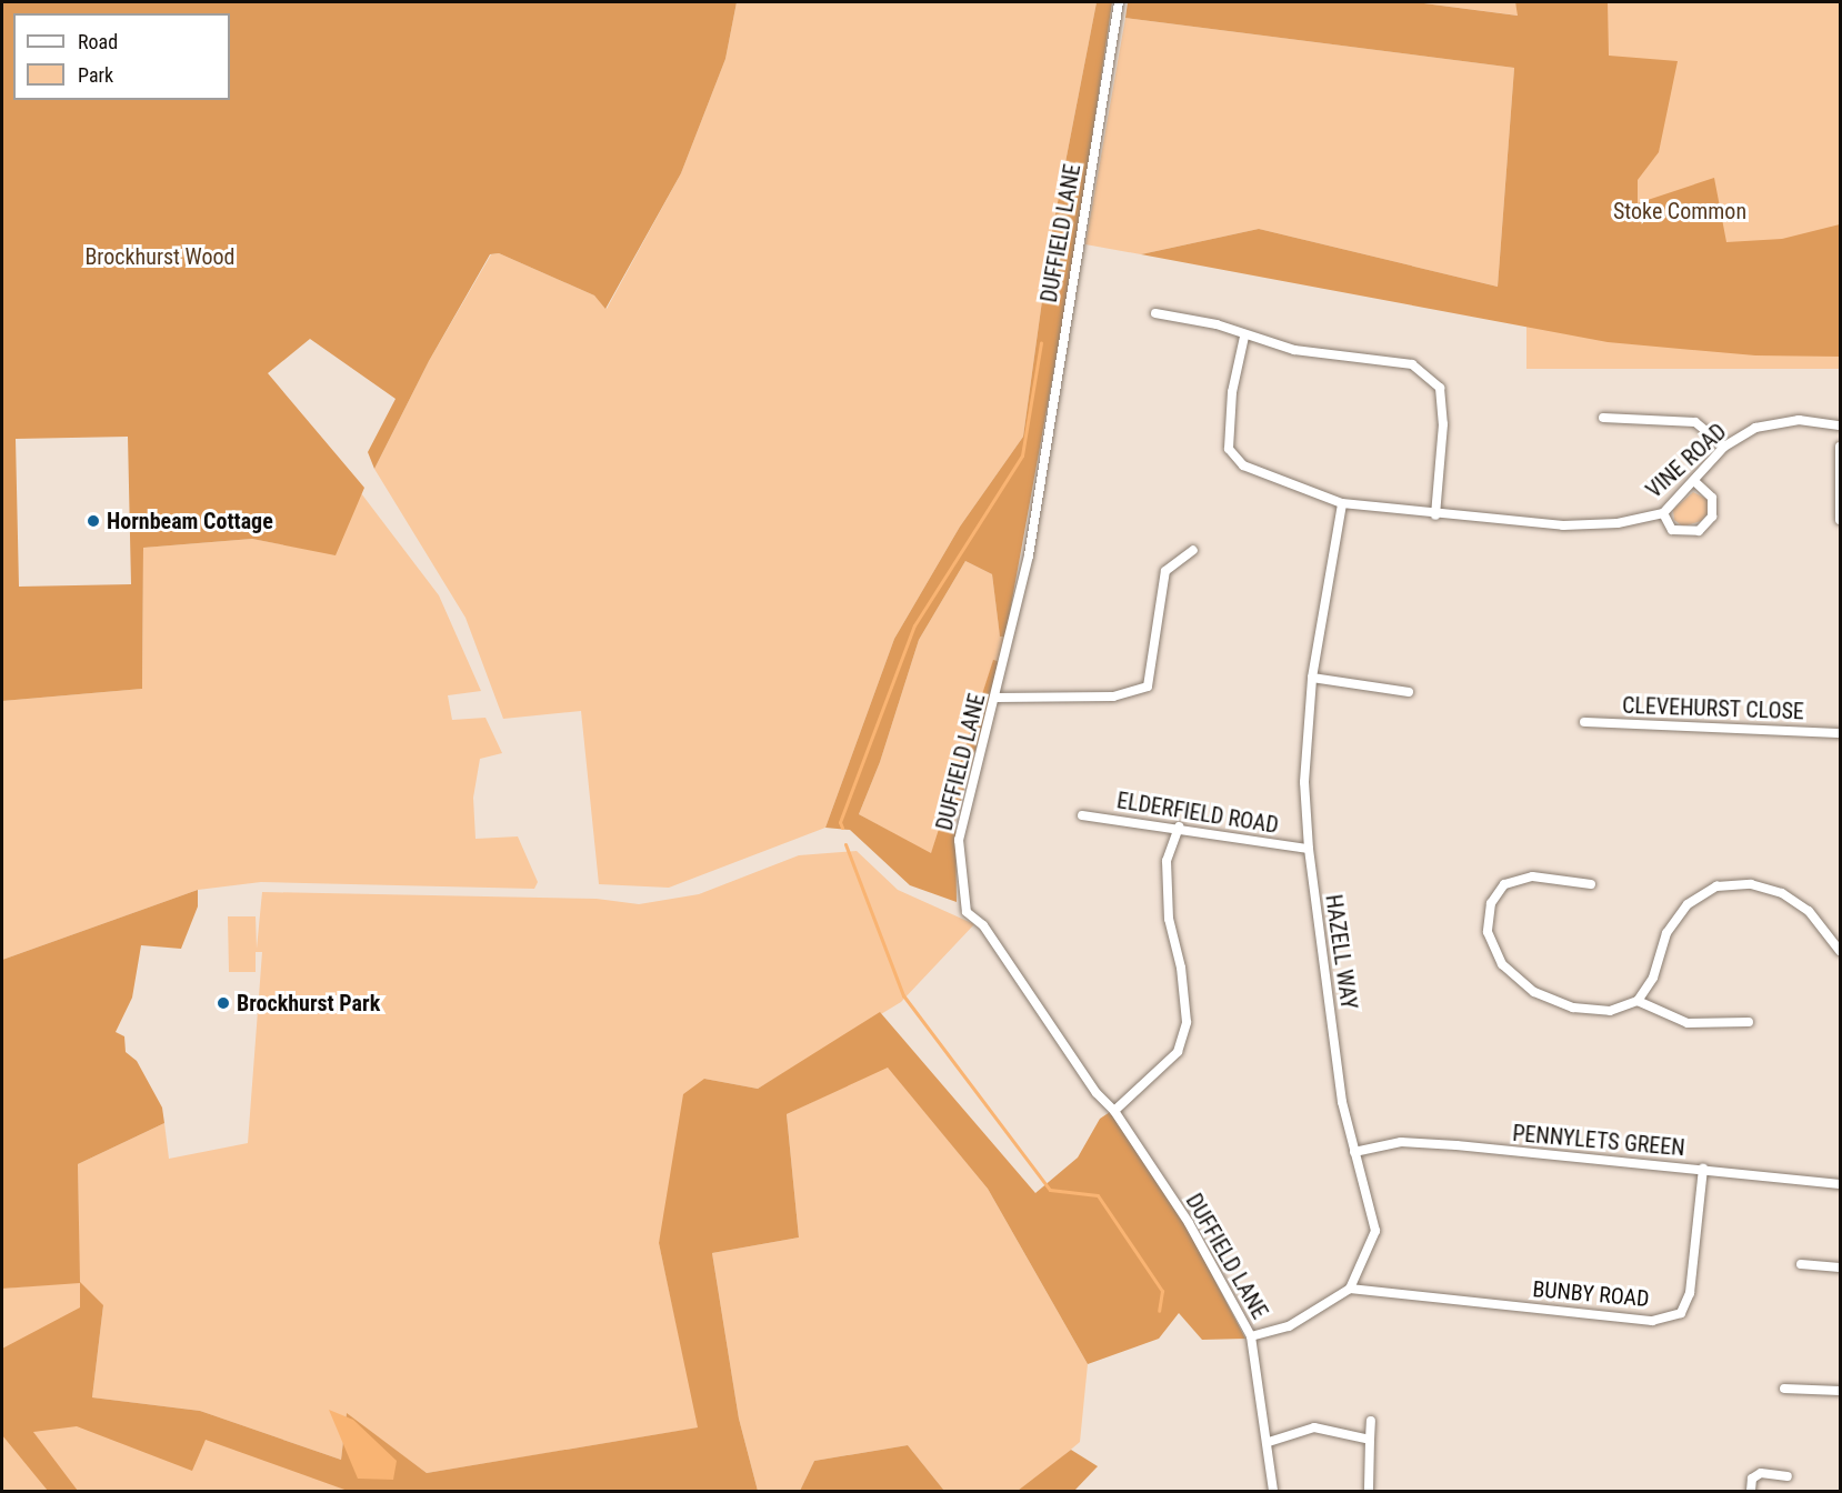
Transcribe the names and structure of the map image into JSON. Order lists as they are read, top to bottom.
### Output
{
  "streets": {
    "street": [
      "DUFFIELD LANE",
      "VINE ROAD",
      "CLEVEHURST CLOSE",
      "ELDERFIELD ROAD",
      "HAZELL WAY",
      "PENNYLETS GREEN",
      "BUNBY ROAD"
    ]
  },
  "crossings": [
    ["VINE ROAD", "HAZELL WAY"],
    ["ELDERFIELD ROAD", "HAZELL WAY"],
    ["HAZELL WAY", "PENNYLETS GREEN"],
    ["HAZELL WAY", "BUNBY ROAD"],
    ["PENNYLETS GREEN", "BUNBY ROAD"]
  ],
  "parks": ["Stoke Common", "Brockhurst Wood"],
  "places": ["Hornbeam Cottage", "Brockhurst Park"],
  "legend": ["Road", "Park"]
}
